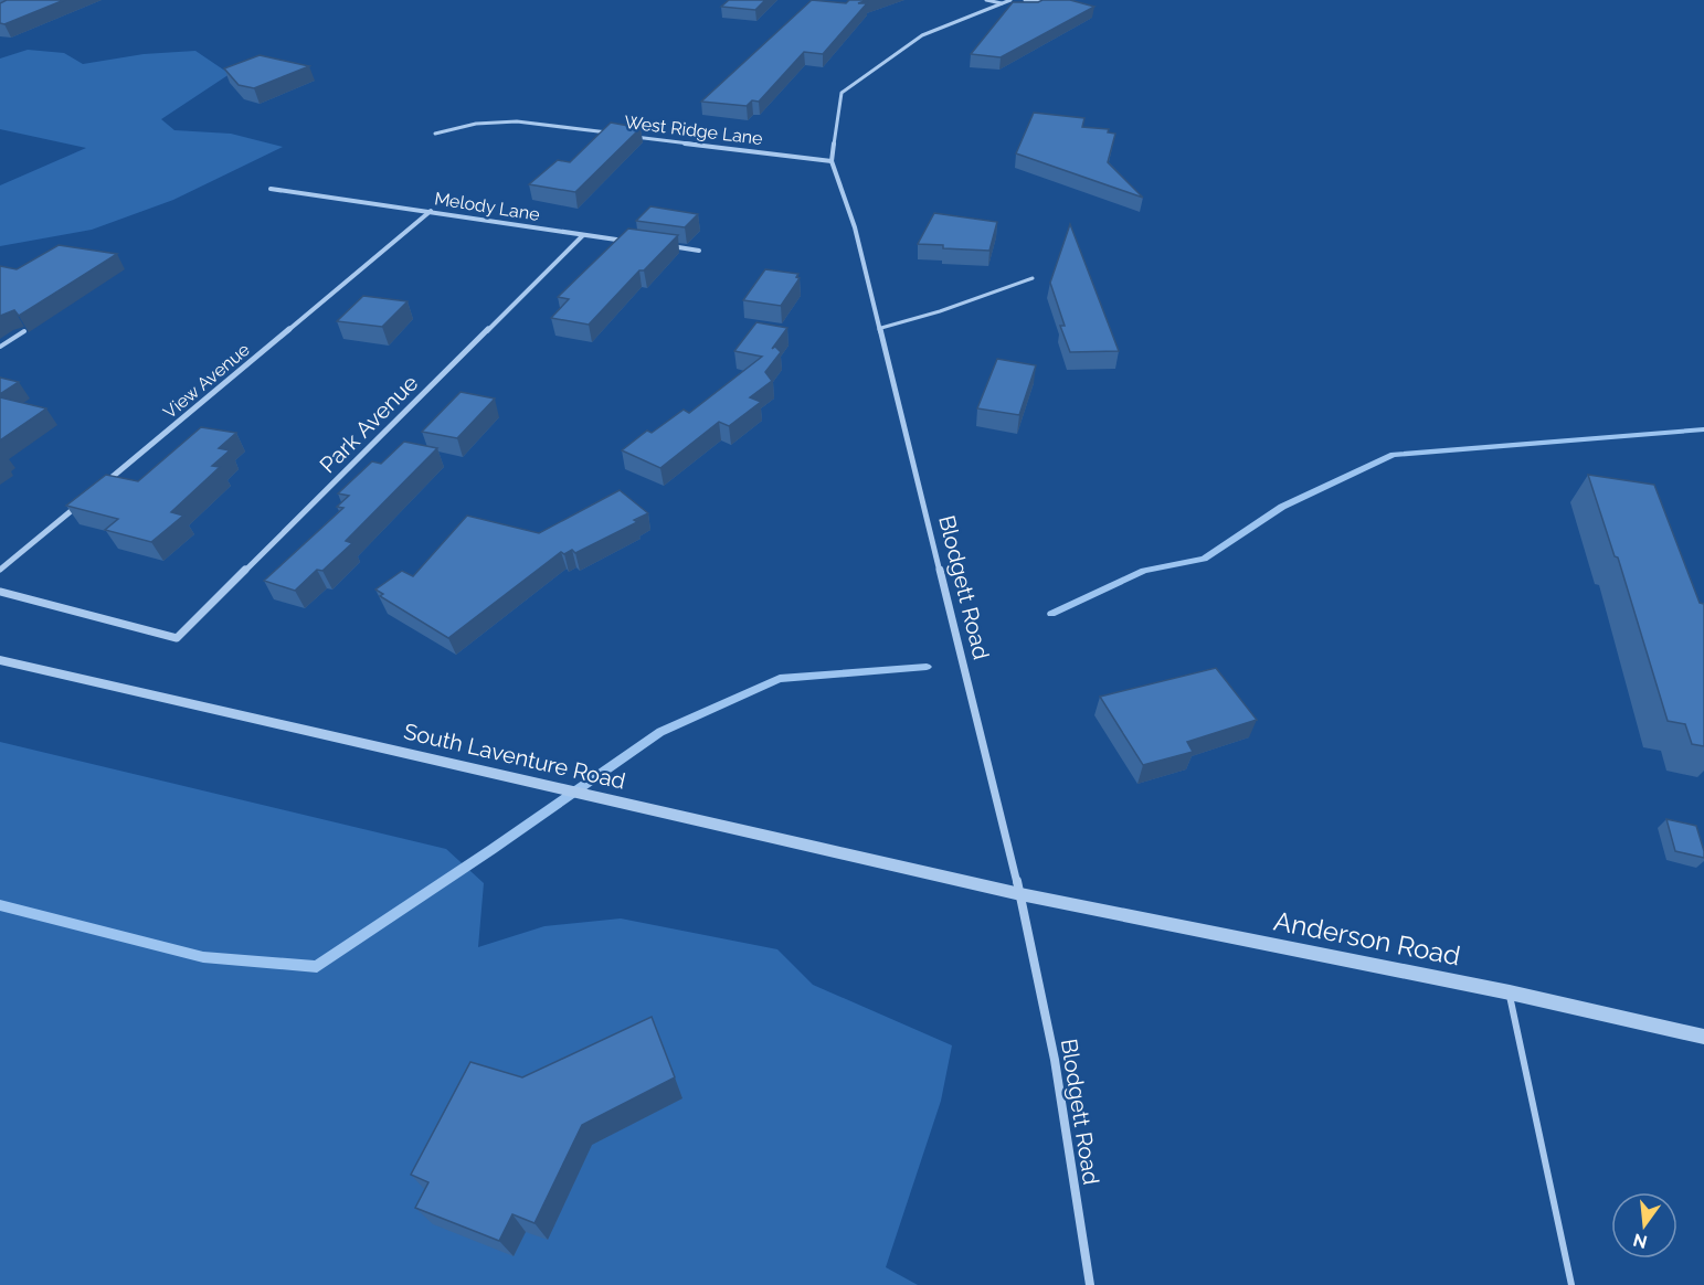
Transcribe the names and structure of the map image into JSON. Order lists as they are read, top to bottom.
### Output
{
  "streets": {
    "street": [
      "West Ridge Lane",
      "Melody Lane",
      "View Avenue",
      "Park Avenue",
      "Blodgett Road",
      "South Laventure Road",
      "Anderson Road"
    ]
  },
  "crossings": [
    ["West Ridge Lane", "Blodgett Road"],
    ["Melody Lane", "View Avenue"],
    ["Melody Lane", "Park Avenue"],
    ["Blodgett Road", "South Laventure Road"],
    ["Blodgett Road", "Anderson Road"],
    ["South Laventure Road", "Anderson Road"]
  ],
  "north": "bottom"
}
